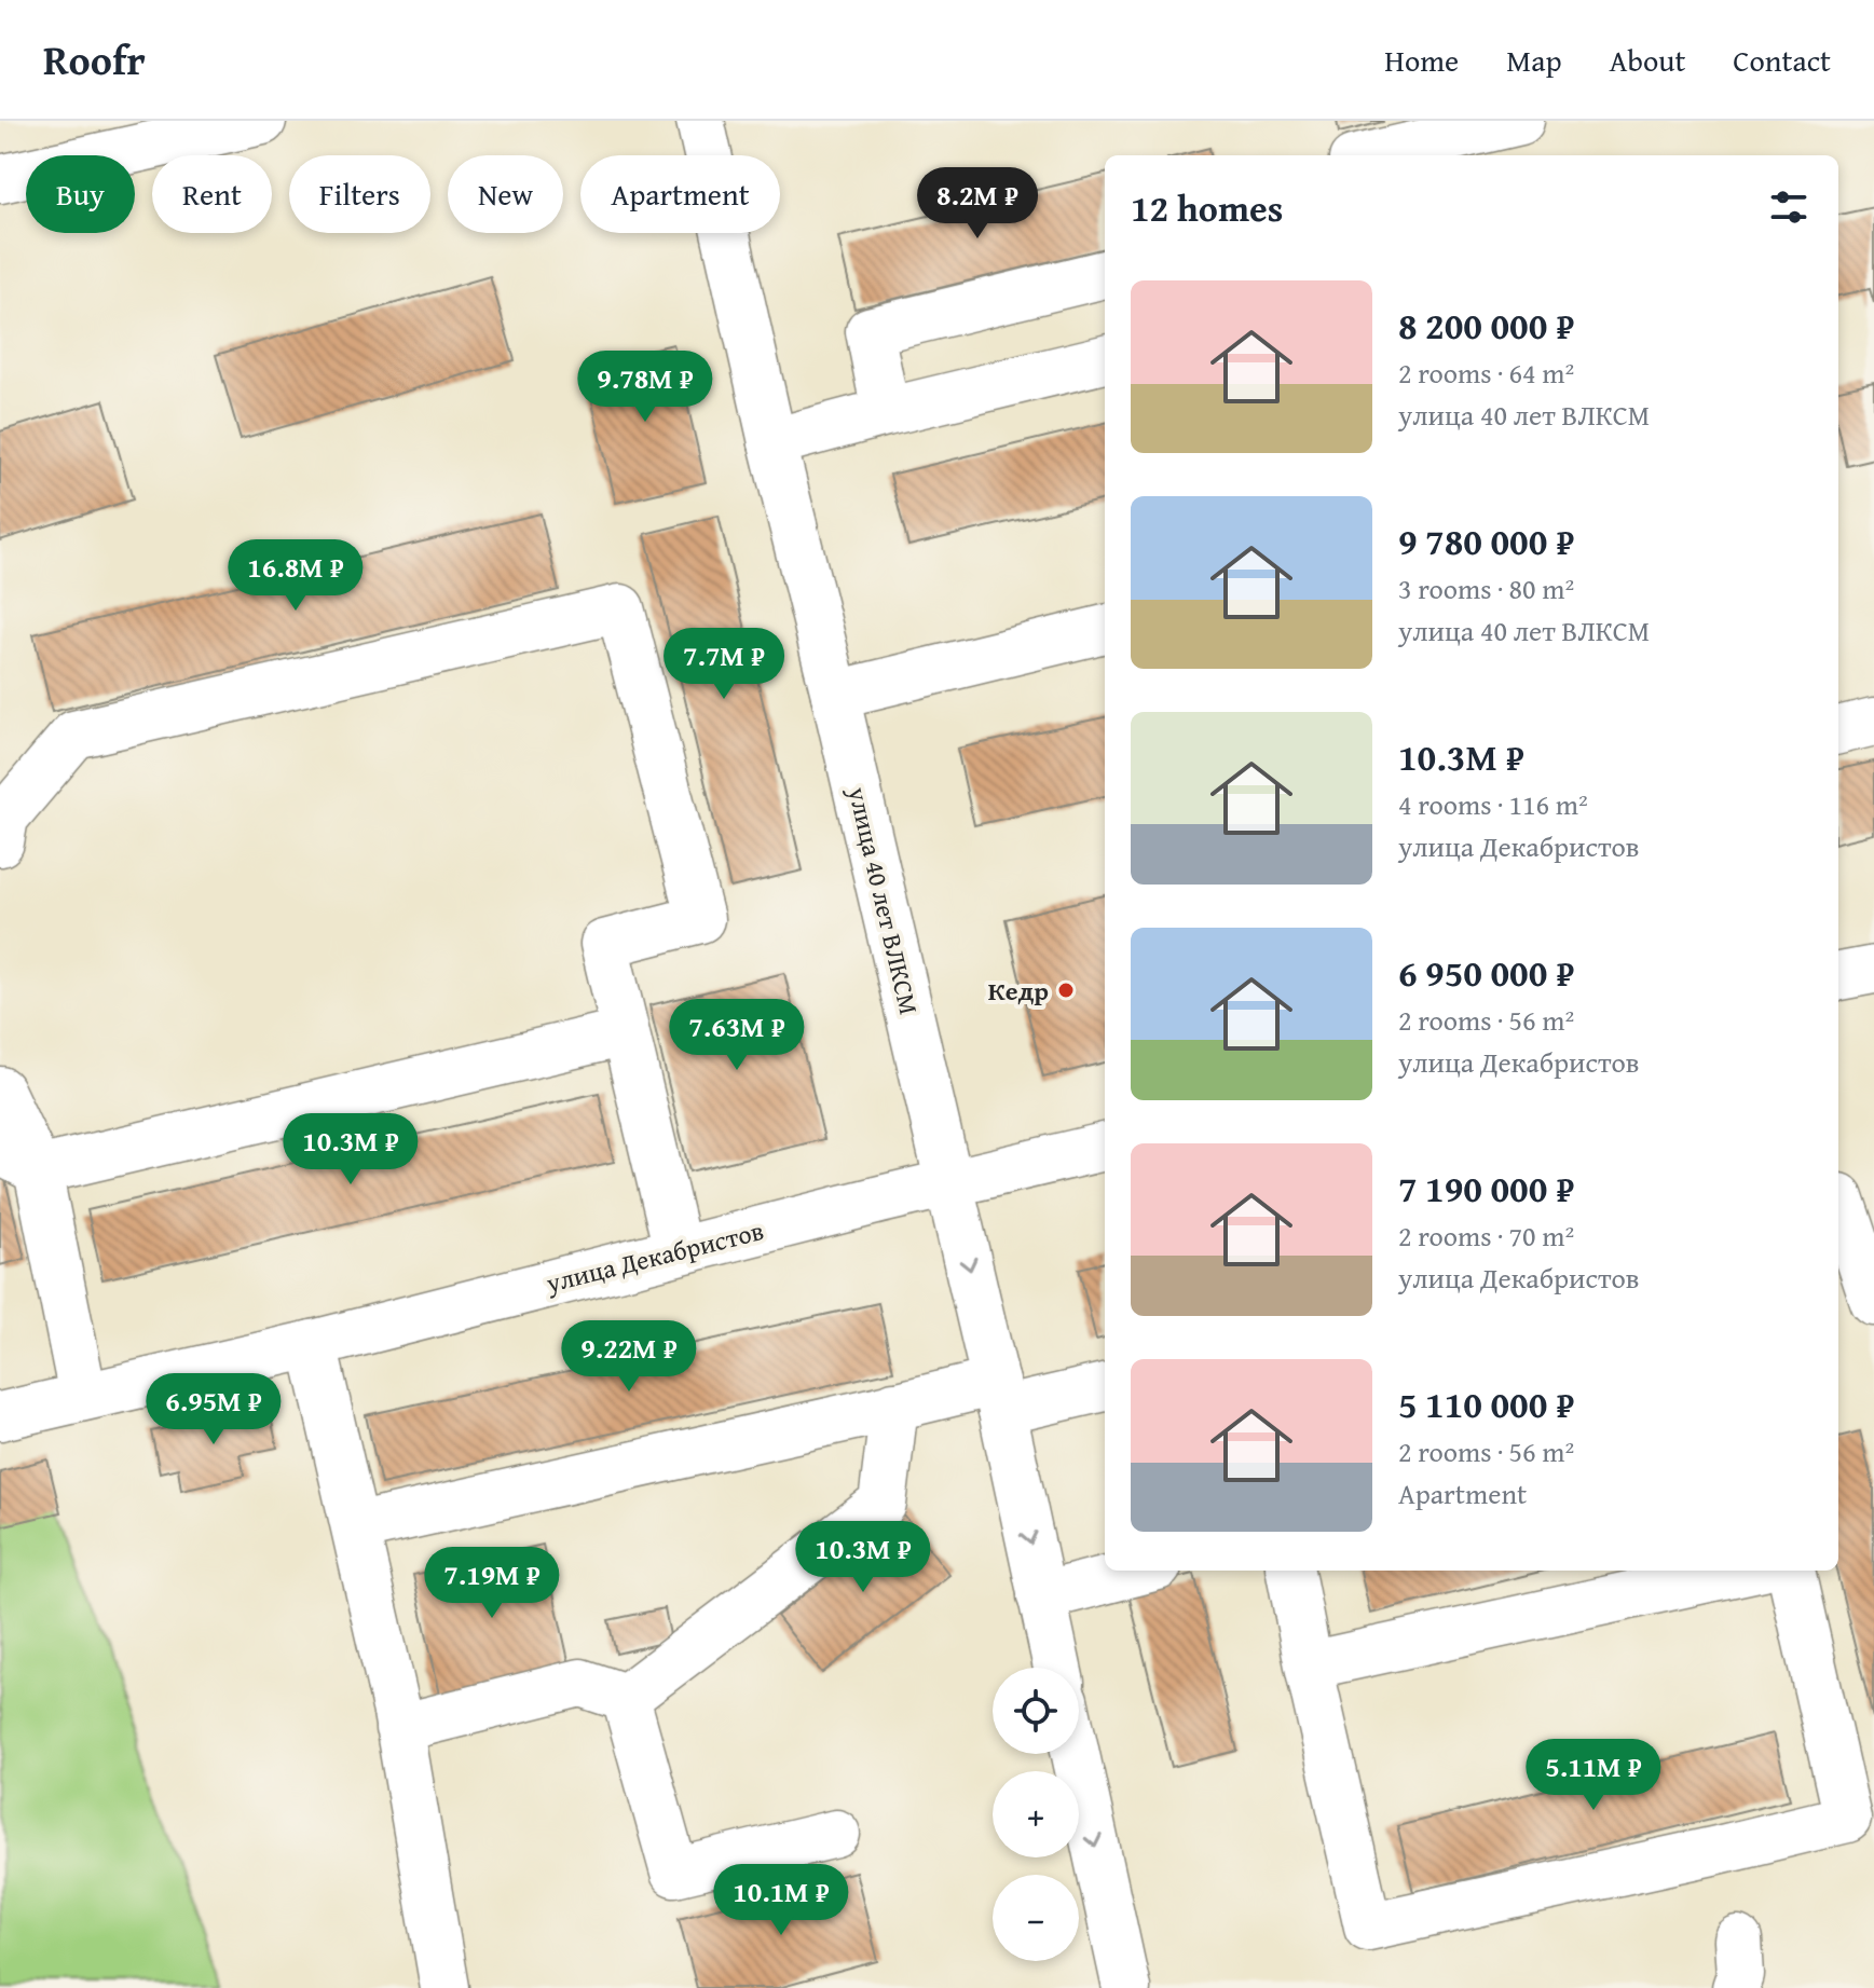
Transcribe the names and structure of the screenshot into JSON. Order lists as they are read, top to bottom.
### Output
{
  "streets": {
    "main road": ["улица 40 лет ВЛКСМ", "улица Декабристов"]
  },
  "crossings": [
    ["улица 40 лет ВЛКСМ", "улица Декабристов"]
  ],
  "places": ["Кедр"],
  "page": {
    "header": "Roofr",
    "nav": [
      "Home",
      "Map",
      "About",
      "Contact"
    ],
    "chip": [
      "Buy",
      "Rent",
      "Filters",
      "New",
      "Apartment"
    ],
    "heading": "12 homes",
    "price": [
      "8.2M ₽",
      "9.78M ₽",
      "16.8M ₽",
      "7.7M ₽",
      "7.63M ₽",
      "10.3M ₽",
      "9.22M ₽",
      "6.95M ₽",
      "10.3M ₽",
      "7.19M ₽",
      "5.11M ₽",
      "10.1M ₽"
    ],
    "list": [
      {
        "name": "8 200 000 ₽",
        "note": "2 rooms · 64 m² · улица 40 лет ВЛКСМ"
      },
      {
        "name": "9 780 000 ₽",
        "note": "3 rooms · 80 m² · улица 40 лет ВЛКСМ"
      },
      {
        "name": "10.3M ₽",
        "note": "4 rooms · 116 m² · улица Декабристов"
      },
      {
        "name": "6 950 000 ₽",
        "note": "2 rooms · 56 m² · улица Декабристов"
      },
      {
        "name": "7 190 000 ₽",
        "note": "2 rooms · 70 m² · улица Декабристов"
      },
      {
        "name": "5 110 000 ₽",
        "note": "2 rooms · 56 m² · Apartment"
      }
    ],
    "map_buttons": ["+", "−"]
  }
}
